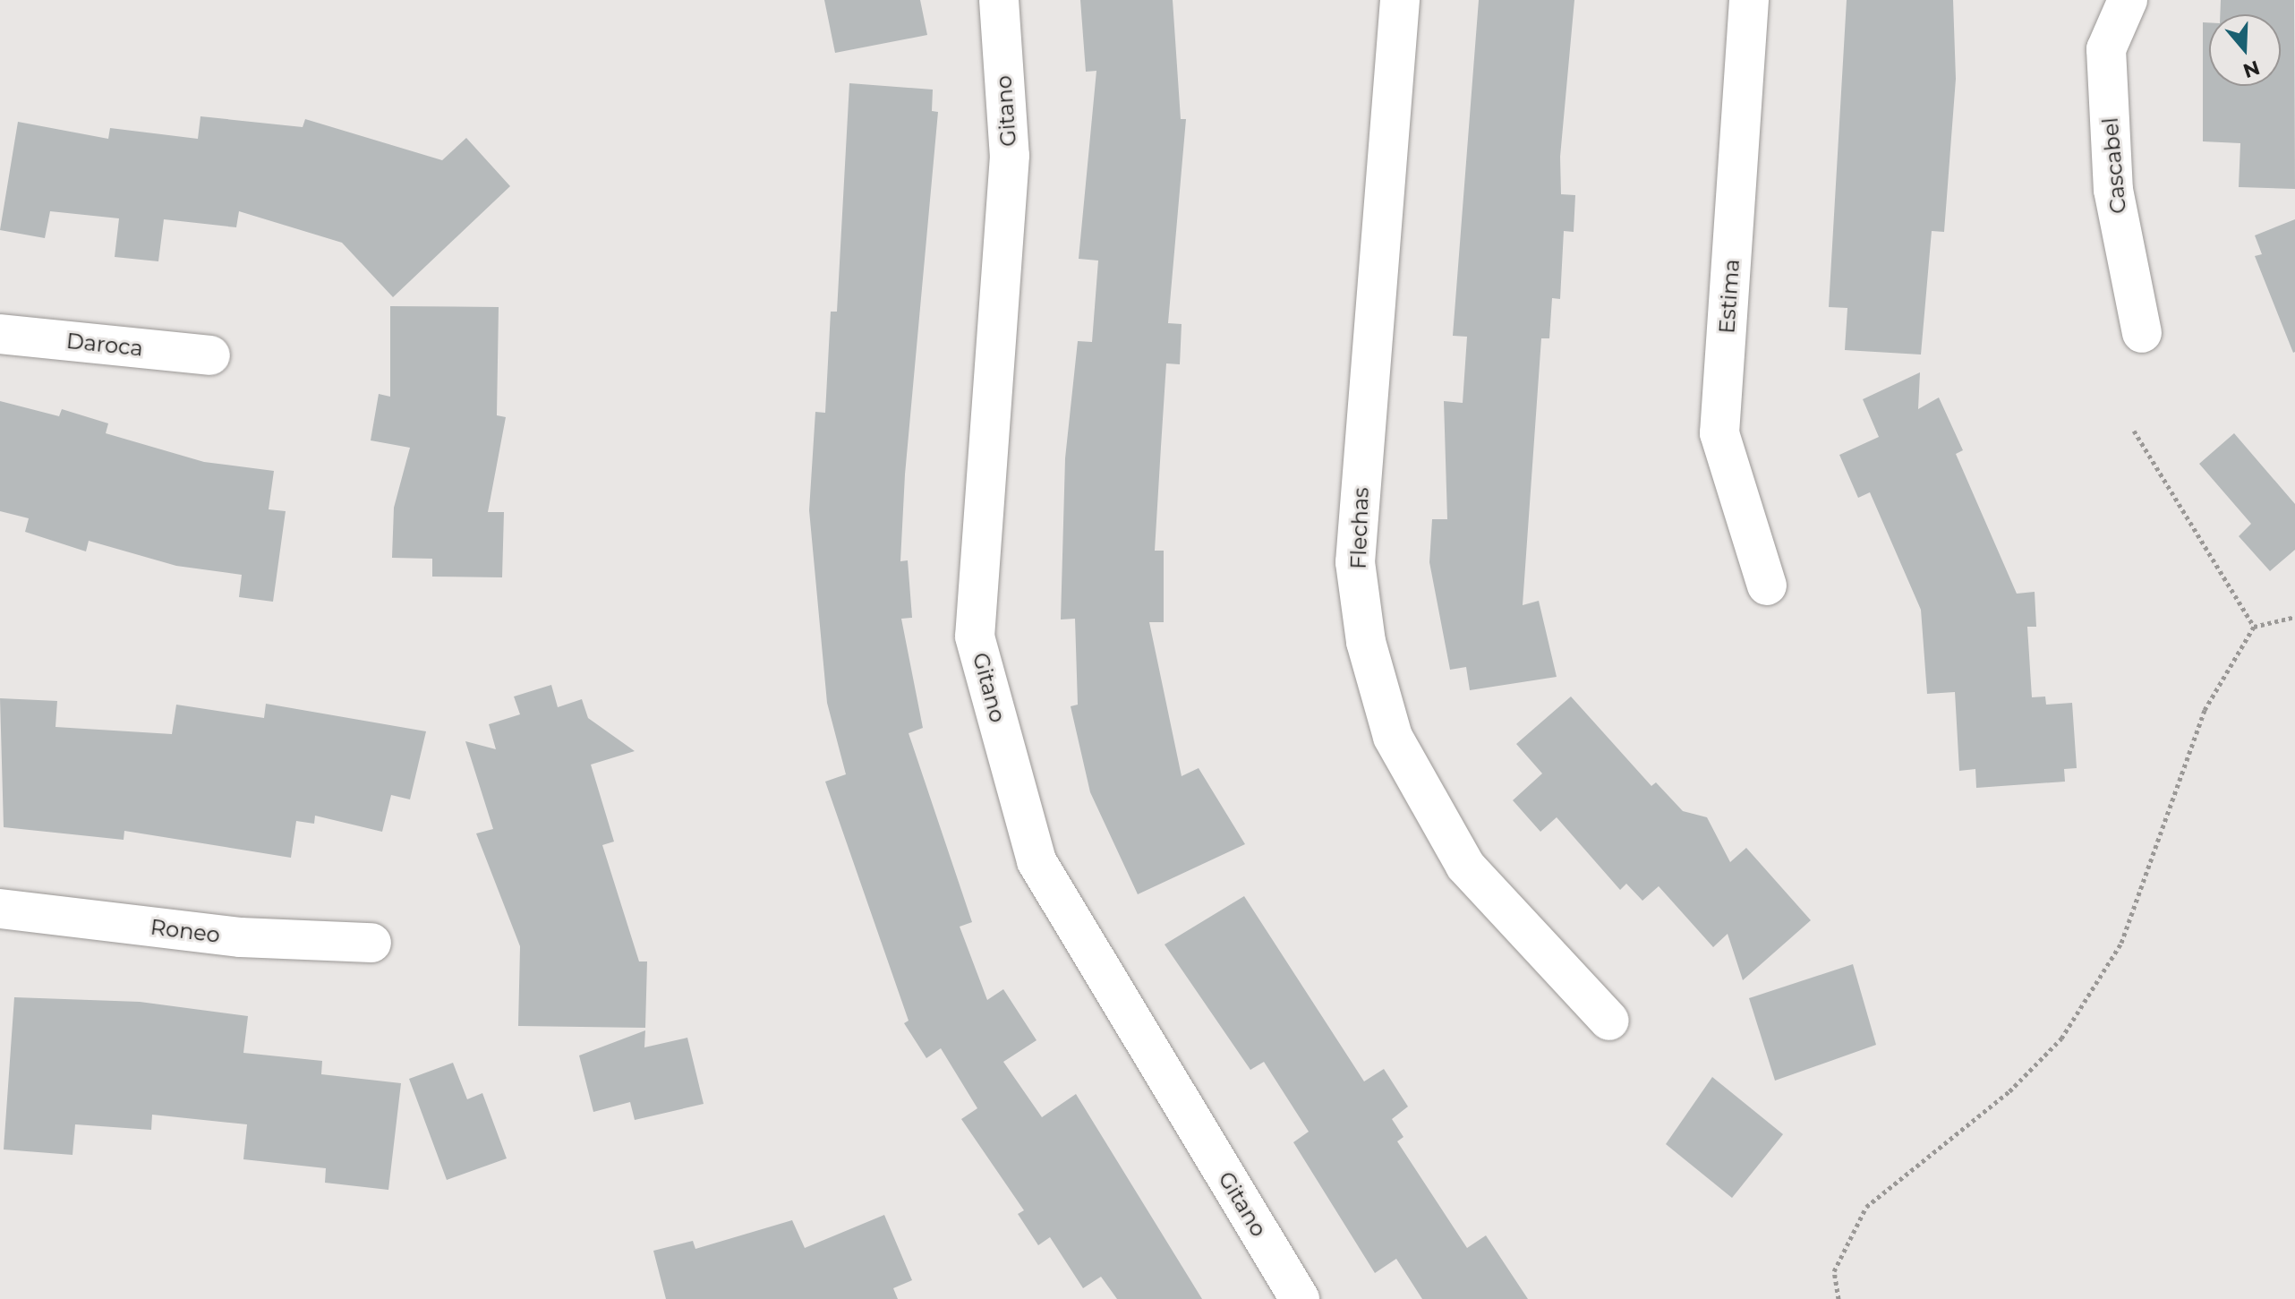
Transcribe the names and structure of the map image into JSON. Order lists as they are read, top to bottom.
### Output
{
  "streets": {
    "street": [
      "Gitano",
      "Cascabel",
      "Estima",
      "Daroca",
      "Flechas",
      "Roneo"
    ]
  },
  "north": "bottom"
}
